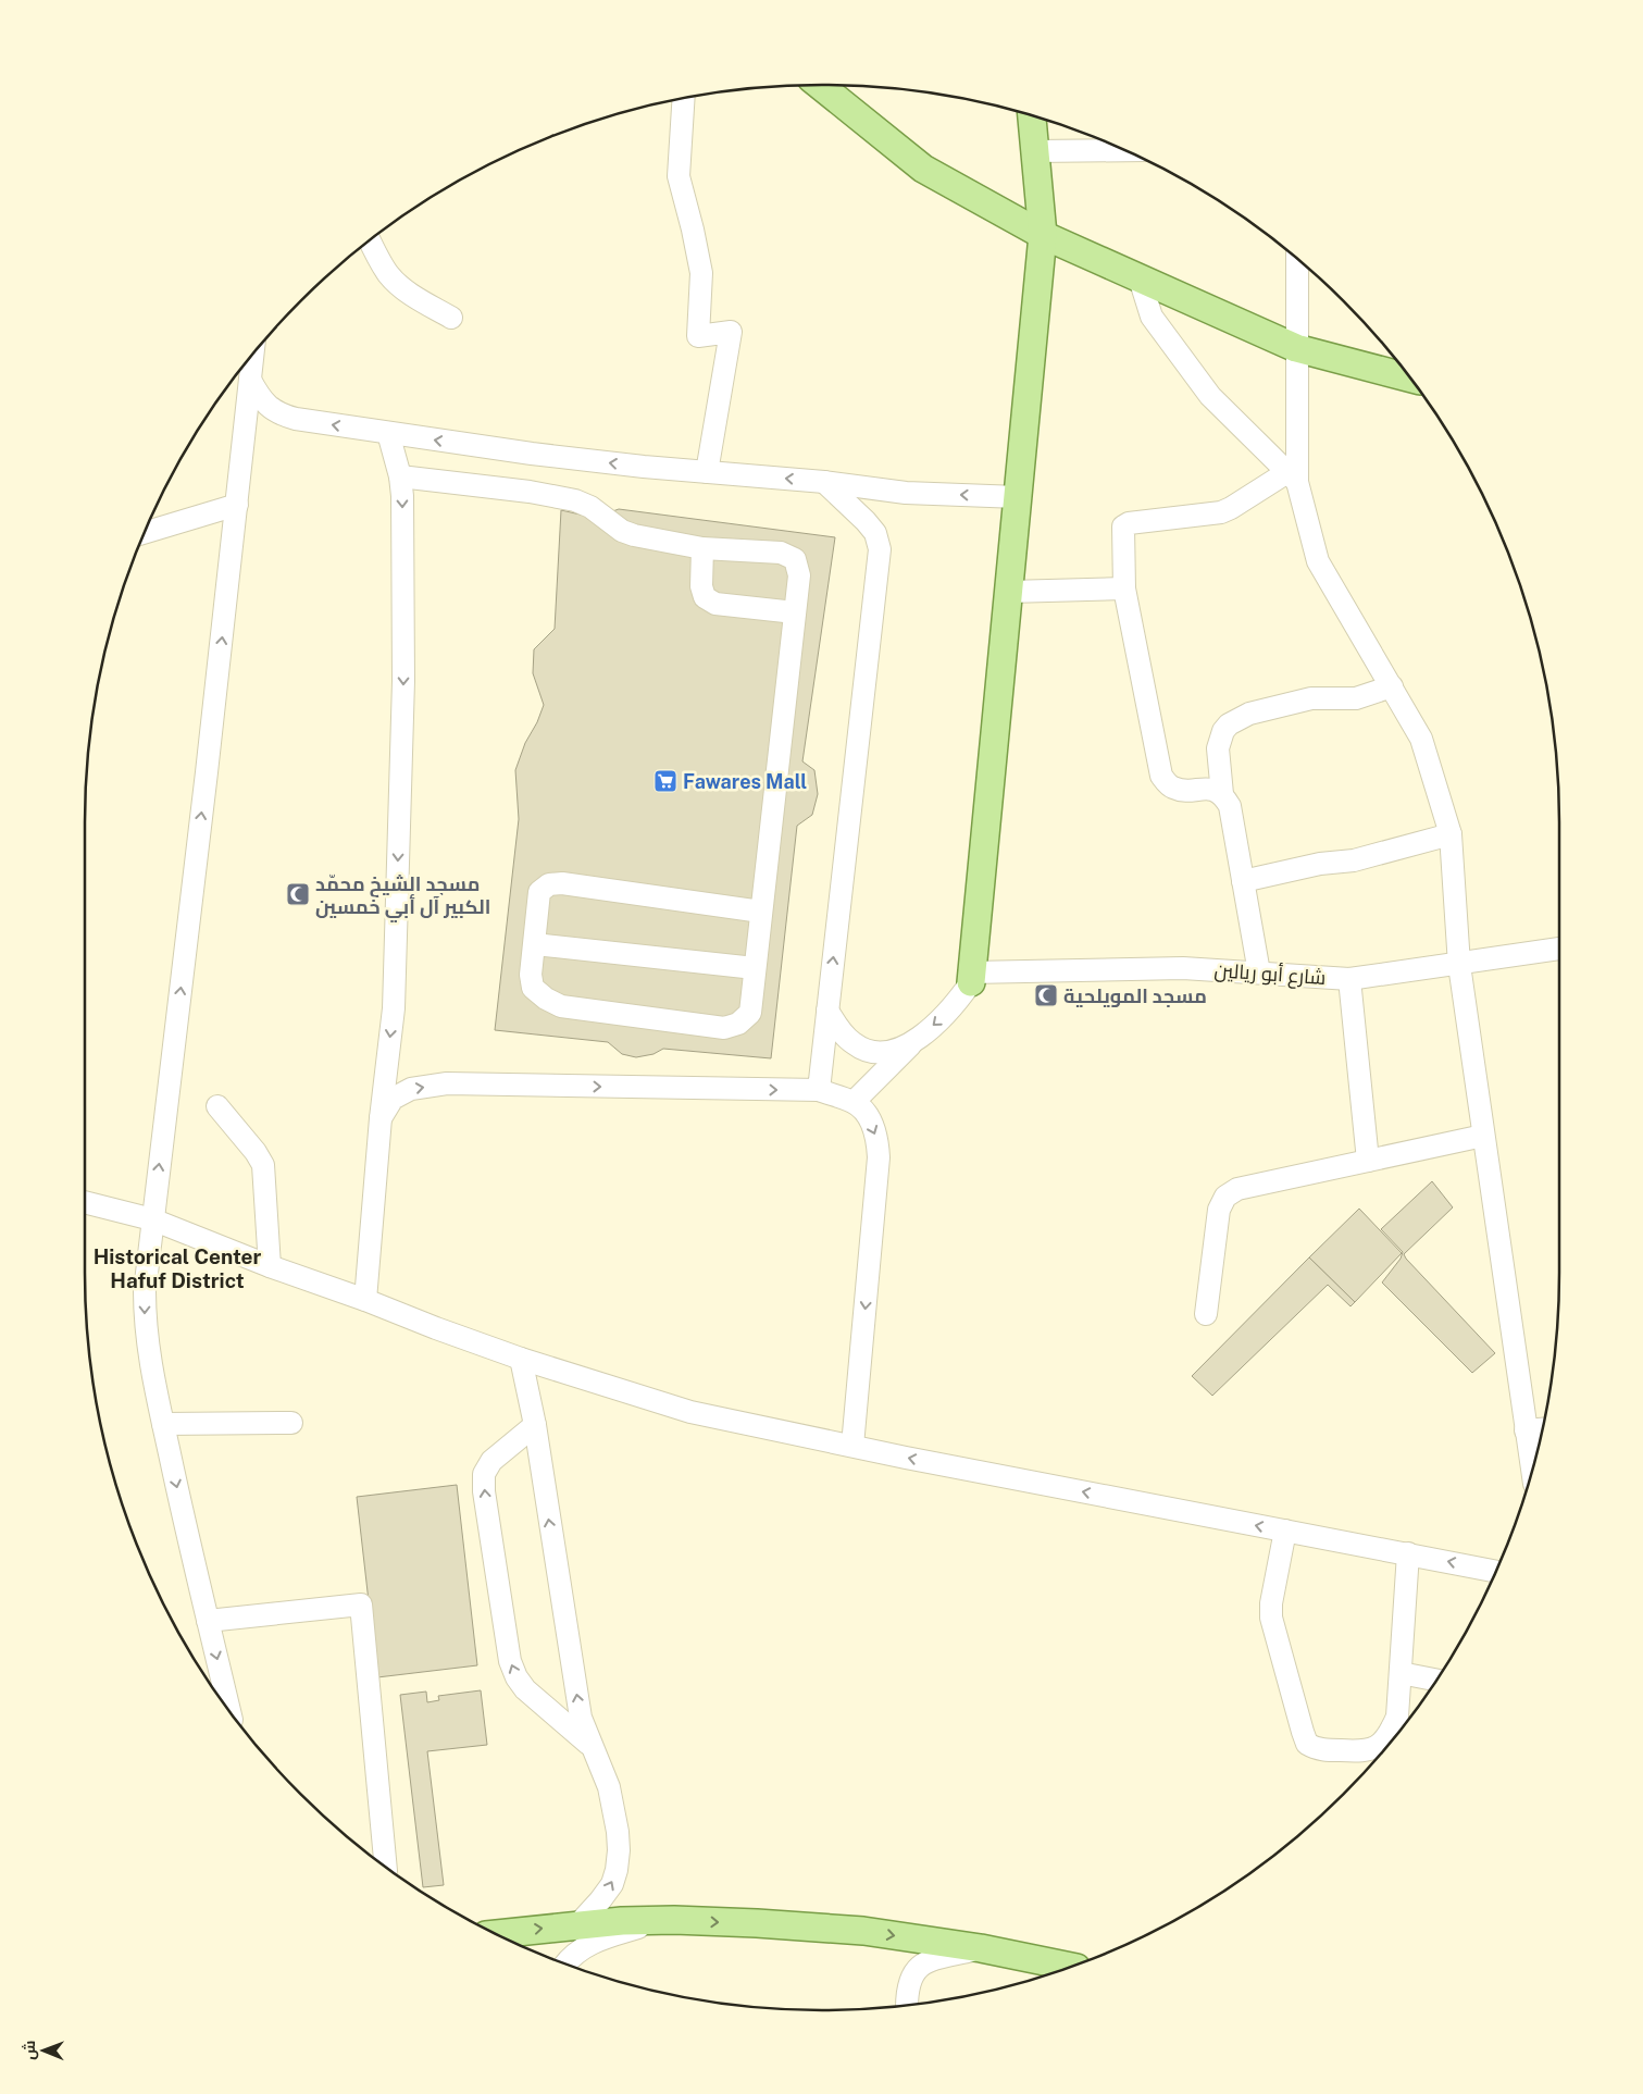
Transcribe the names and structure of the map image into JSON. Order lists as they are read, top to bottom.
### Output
{
  "streets": {
    "street": ["شارع أبو ريالين"]
  },
  "districts": ["Historical Center Hafuf District"],
  "places": {
    "supermarket": ["Fawares Mall"],
    "mosque": ["مسجد الشيخ محمّد الكبير آل أبي خمسين", "مسجد المويلحية"]
  },
  "north": "left"
}
